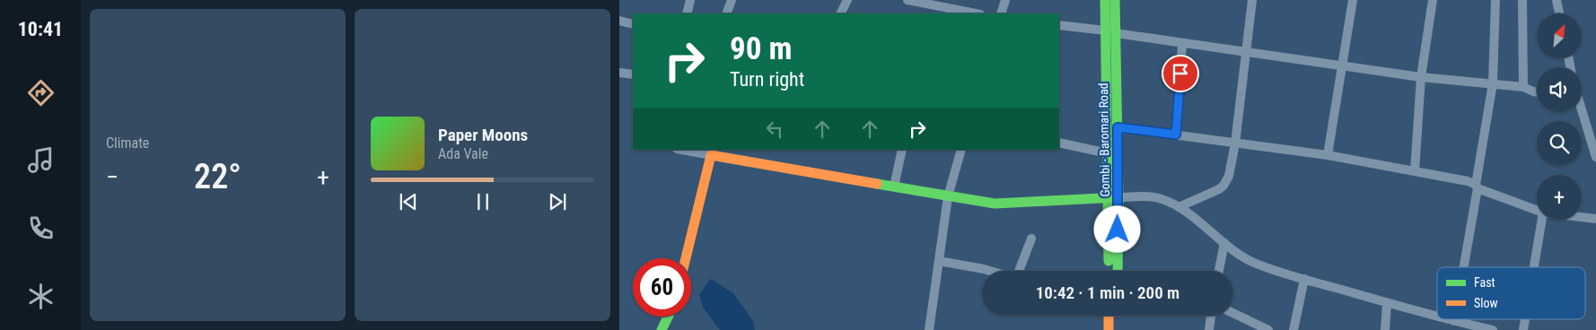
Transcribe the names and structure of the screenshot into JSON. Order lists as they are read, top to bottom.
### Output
{
  "streets": {
    "main road": ["Gombi - Baromari Road"]
  },
  "legend": ["Fast", "Slow"],
  "north": "top right",
  "page": {
    "tabs": "10:41",
    "tile": "Climate",
    "map_buttons": "+",
    "turn": ["90 m", "Turn right"],
    "song": ["Paper Moons", "Ada Vale"],
    "heat": ["−", "22°", "+"],
    "limit": "60",
    "trip": "10:42 · 1 min · 200 m"
  }
}
